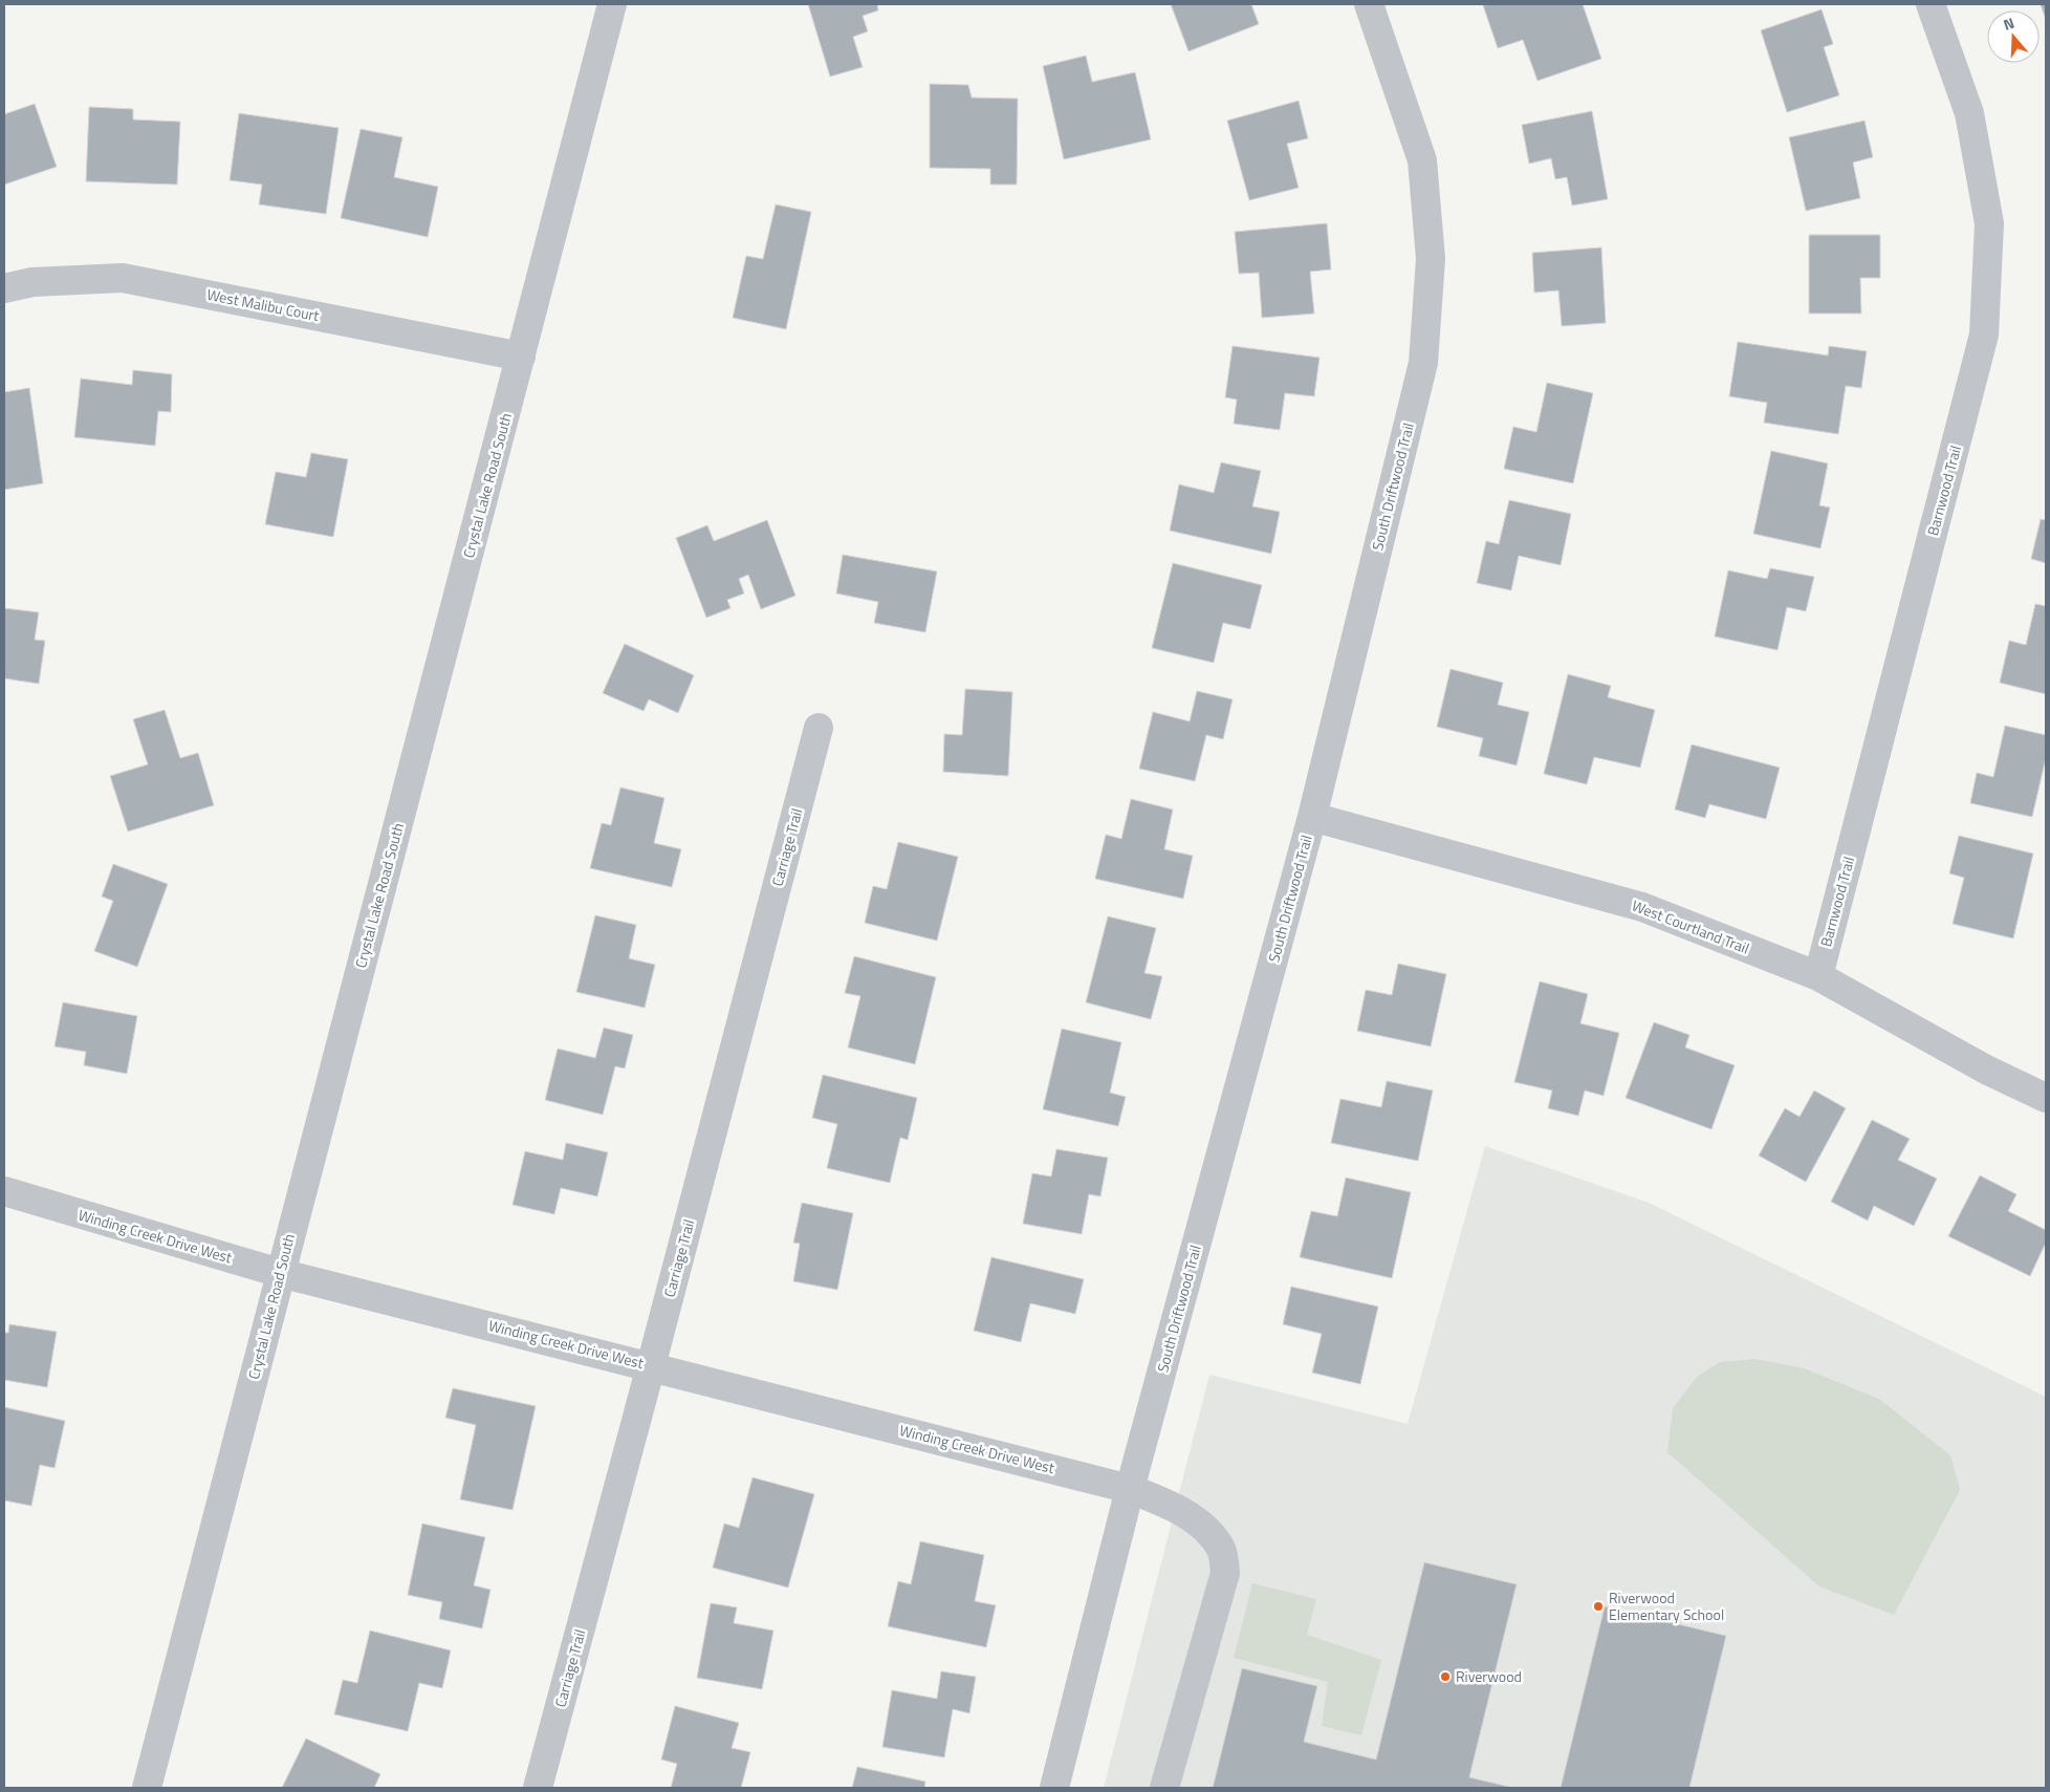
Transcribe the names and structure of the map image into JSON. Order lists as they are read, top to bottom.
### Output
{
  "streets": {
    "street": [
      "West Malibu Court",
      "Crystal Lake Road South",
      "South Driftwood Trail",
      "Barnwood Trail",
      "Carriage Trail",
      "West Courtland Trail",
      "Winding Creek Drive West"
    ]
  },
  "crossings": [
    ["West Malibu Court", "Crystal Lake Road South"],
    ["Crystal Lake Road South", "Winding Creek Drive West"],
    ["South Driftwood Trail", "West Courtland Trail"],
    ["South Driftwood Trail", "Winding Creek Drive West"],
    ["Barnwood Trail", "West Courtland Trail"],
    ["Carriage Trail", "Winding Creek Drive West"]
  ],
  "places": ["Riverwood Elementary School", "Riverwood"],
  "north": "top"
}
